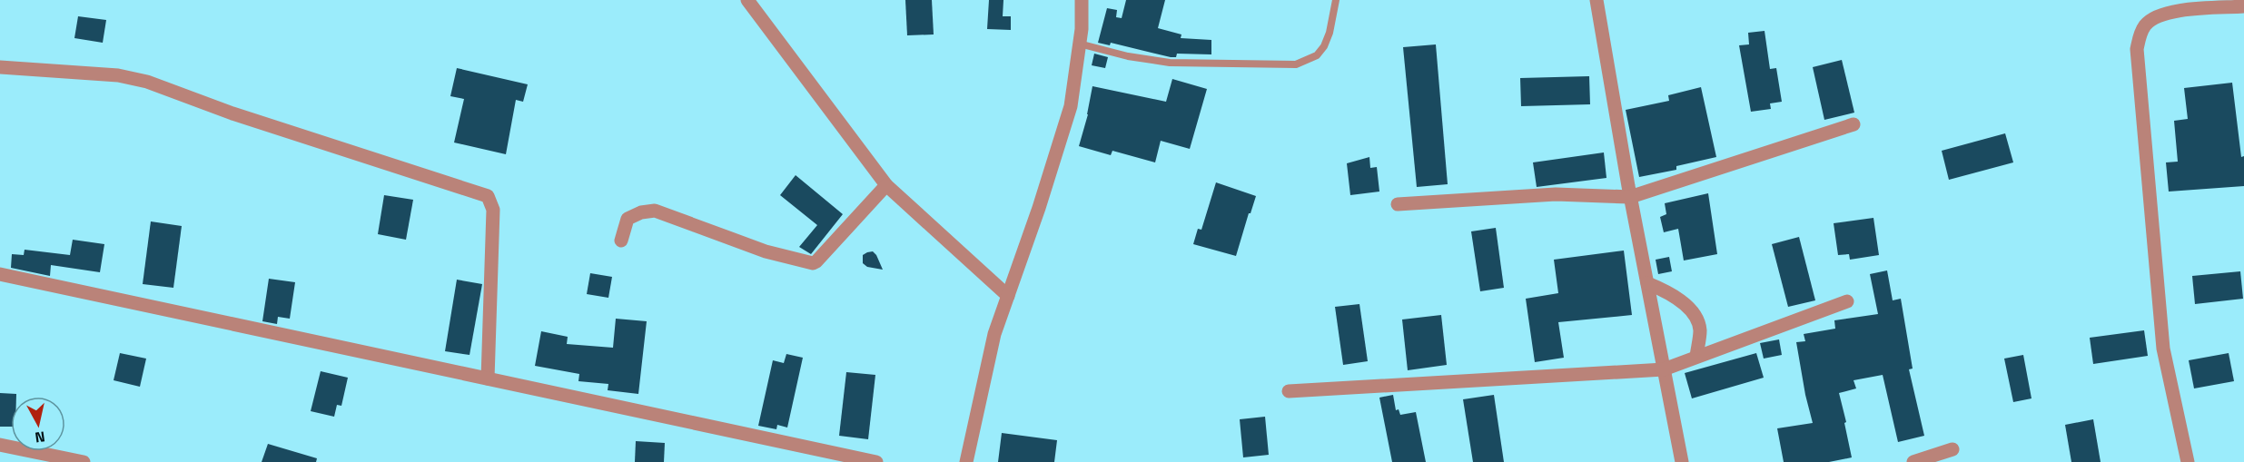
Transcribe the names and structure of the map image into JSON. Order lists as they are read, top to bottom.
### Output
{
  "north": "bottom"
}
